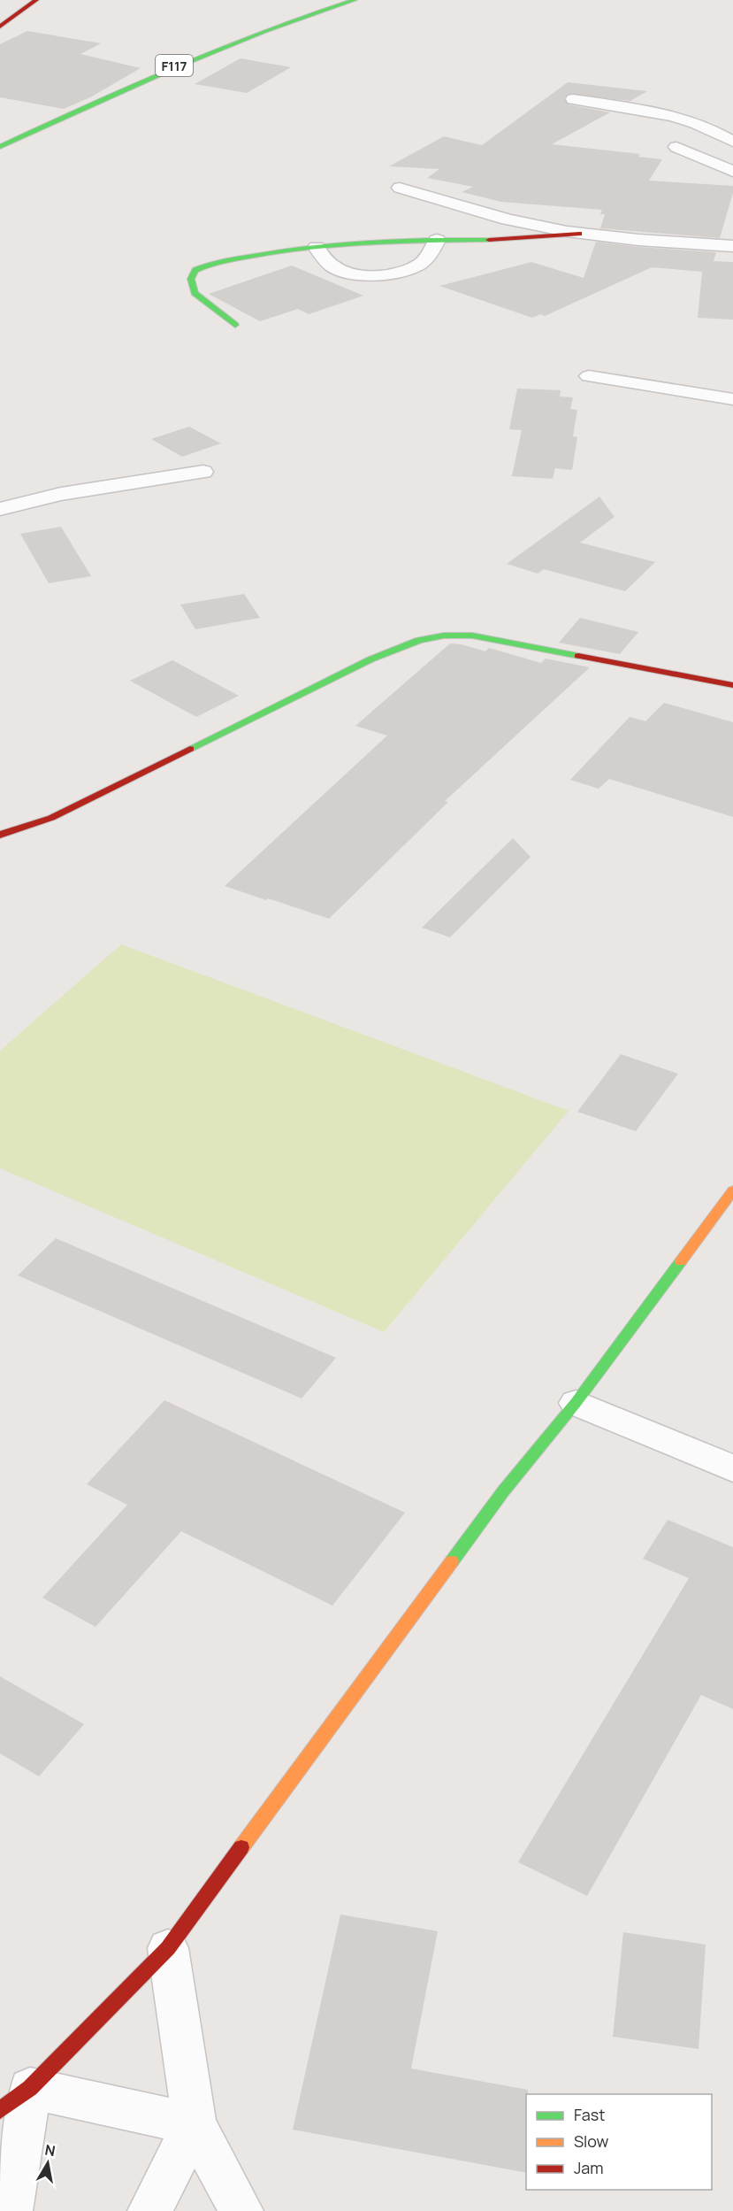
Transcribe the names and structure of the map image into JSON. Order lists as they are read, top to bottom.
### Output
{
  "streets": {
    "street": ["F117"]
  },
  "legend": ["Fast", "Slow", "Jam"],
  "north": "top"
}
